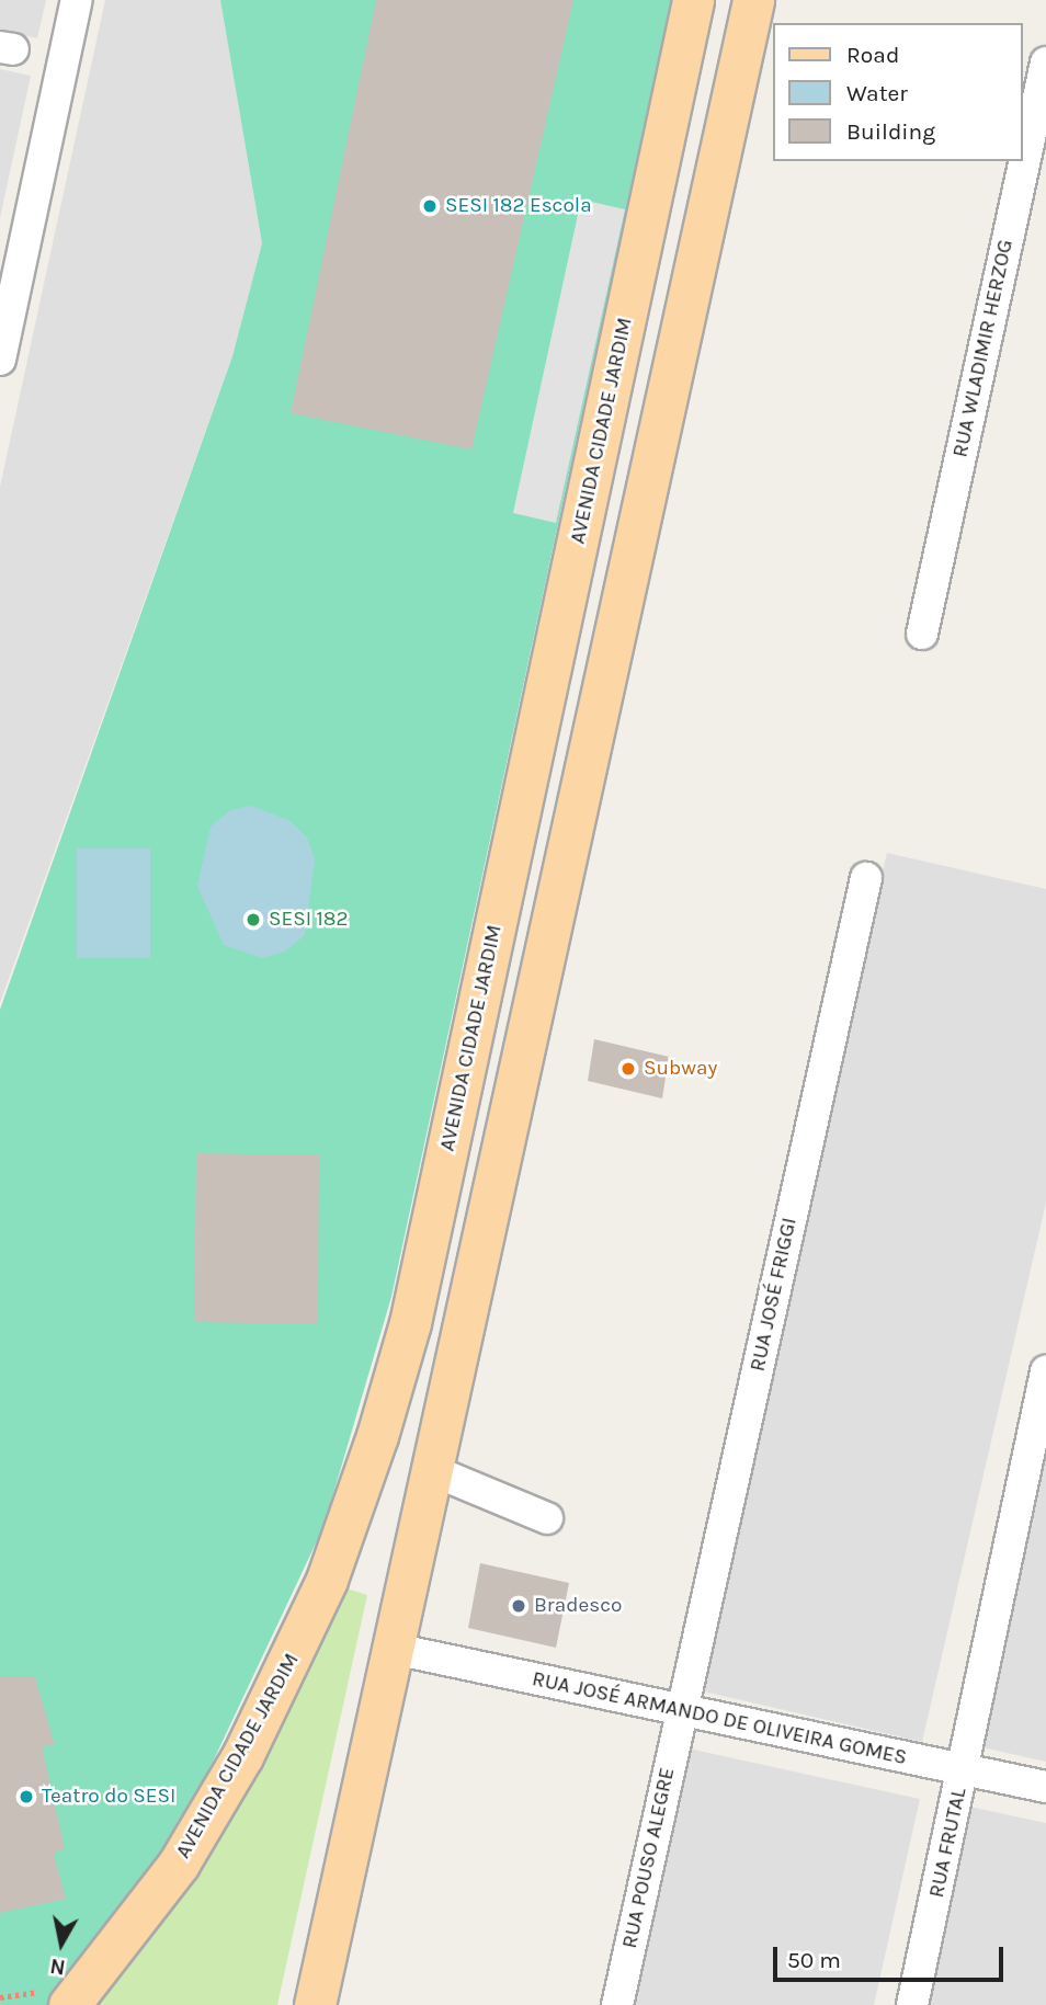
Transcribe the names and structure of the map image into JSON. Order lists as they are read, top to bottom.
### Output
{
  "streets": {
    "main road": ["AVENIDA CIDADE JARDIM"],
    "street": [
      "RUA WLADIMIR HERZOG",
      "RUA JOSÉ FRIGGI",
      "RUA JOSÉ ARMANDO DE OLIVEIRA GOMES",
      "RUA FRUTAL",
      "RUA POUSO ALEGRE"
    ]
  },
  "crossings": [
    ["RUA JOSÉ FRIGGI", "RUA JOSÉ ARMANDO DE OLIVEIRA GOMES"],
    ["RUA JOSÉ FRIGGI", "RUA POUSO ALEGRE"],
    ["RUA JOSÉ ARMANDO DE OLIVEIRA GOMES", "RUA FRUTAL"],
    ["RUA JOSÉ ARMANDO DE OLIVEIRA GOMES", "RUA POUSO ALEGRE"]
  ],
  "places": [
    "SESI 182 Escola",
    "SESI 182",
    "Subway",
    "Bradesco",
    "Teatro do SESI"
  ],
  "legend": ["Road", "Water", "Building"],
  "scale_bar": "50 m",
  "north": "bottom"
}
